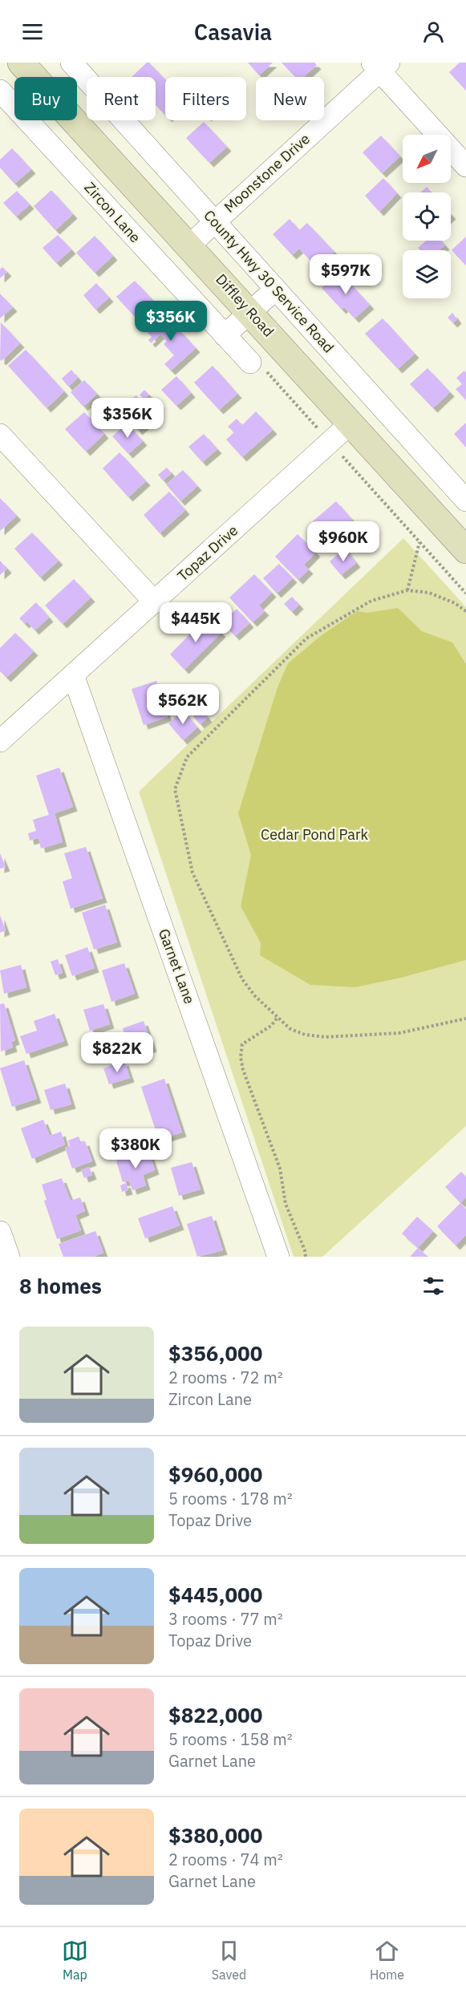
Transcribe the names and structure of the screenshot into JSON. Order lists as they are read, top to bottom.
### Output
{
  "streets": {
    "main road": ["Diffley Road"],
    "street": [
      "Moonstone Drive",
      "Zircon Lane",
      "County Hwy 30 Service Road",
      "Topaz Drive",
      "Garnet Lane"
    ]
  },
  "crossings": [
    ["Moonstone Drive", "County Hwy 30 Service Road"],
    ["Moonstone Drive", "Diffley Road"],
    ["Diffley Road", "Topaz Drive"],
    ["Topaz Drive", "Garnet Lane"]
  ],
  "parks": ["Cedar Pond Park"],
  "north": "bottom left",
  "page": {
    "header": "Casavia",
    "chip": [
      "Buy",
      "Rent",
      "Filters",
      "New"
    ],
    "price": [
      "$597K",
      "$356K",
      "$356K",
      "$960K",
      "$445K",
      "$562K",
      "$822K",
      "$380K"
    ],
    "heading": "8 homes",
    "list": [
      {
        "name": "$356,000",
        "note": "2 rooms · 72 m² · Zircon Lane"
      },
      {
        "name": "$960,000",
        "note": "5 rooms · 178 m² · Topaz Drive"
      },
      {
        "name": "$445,000",
        "note": "3 rooms · 77 m² · Topaz Drive"
      },
      {
        "name": "$822,000",
        "note": "5 rooms · 158 m² · Garnet Lane"
      },
      {
        "name": "$380,000",
        "note": "2 rooms · 74 m² · Garnet Lane"
      }
    ],
    "tabs": ["Map", "Saved", "Home"]
  }
}
